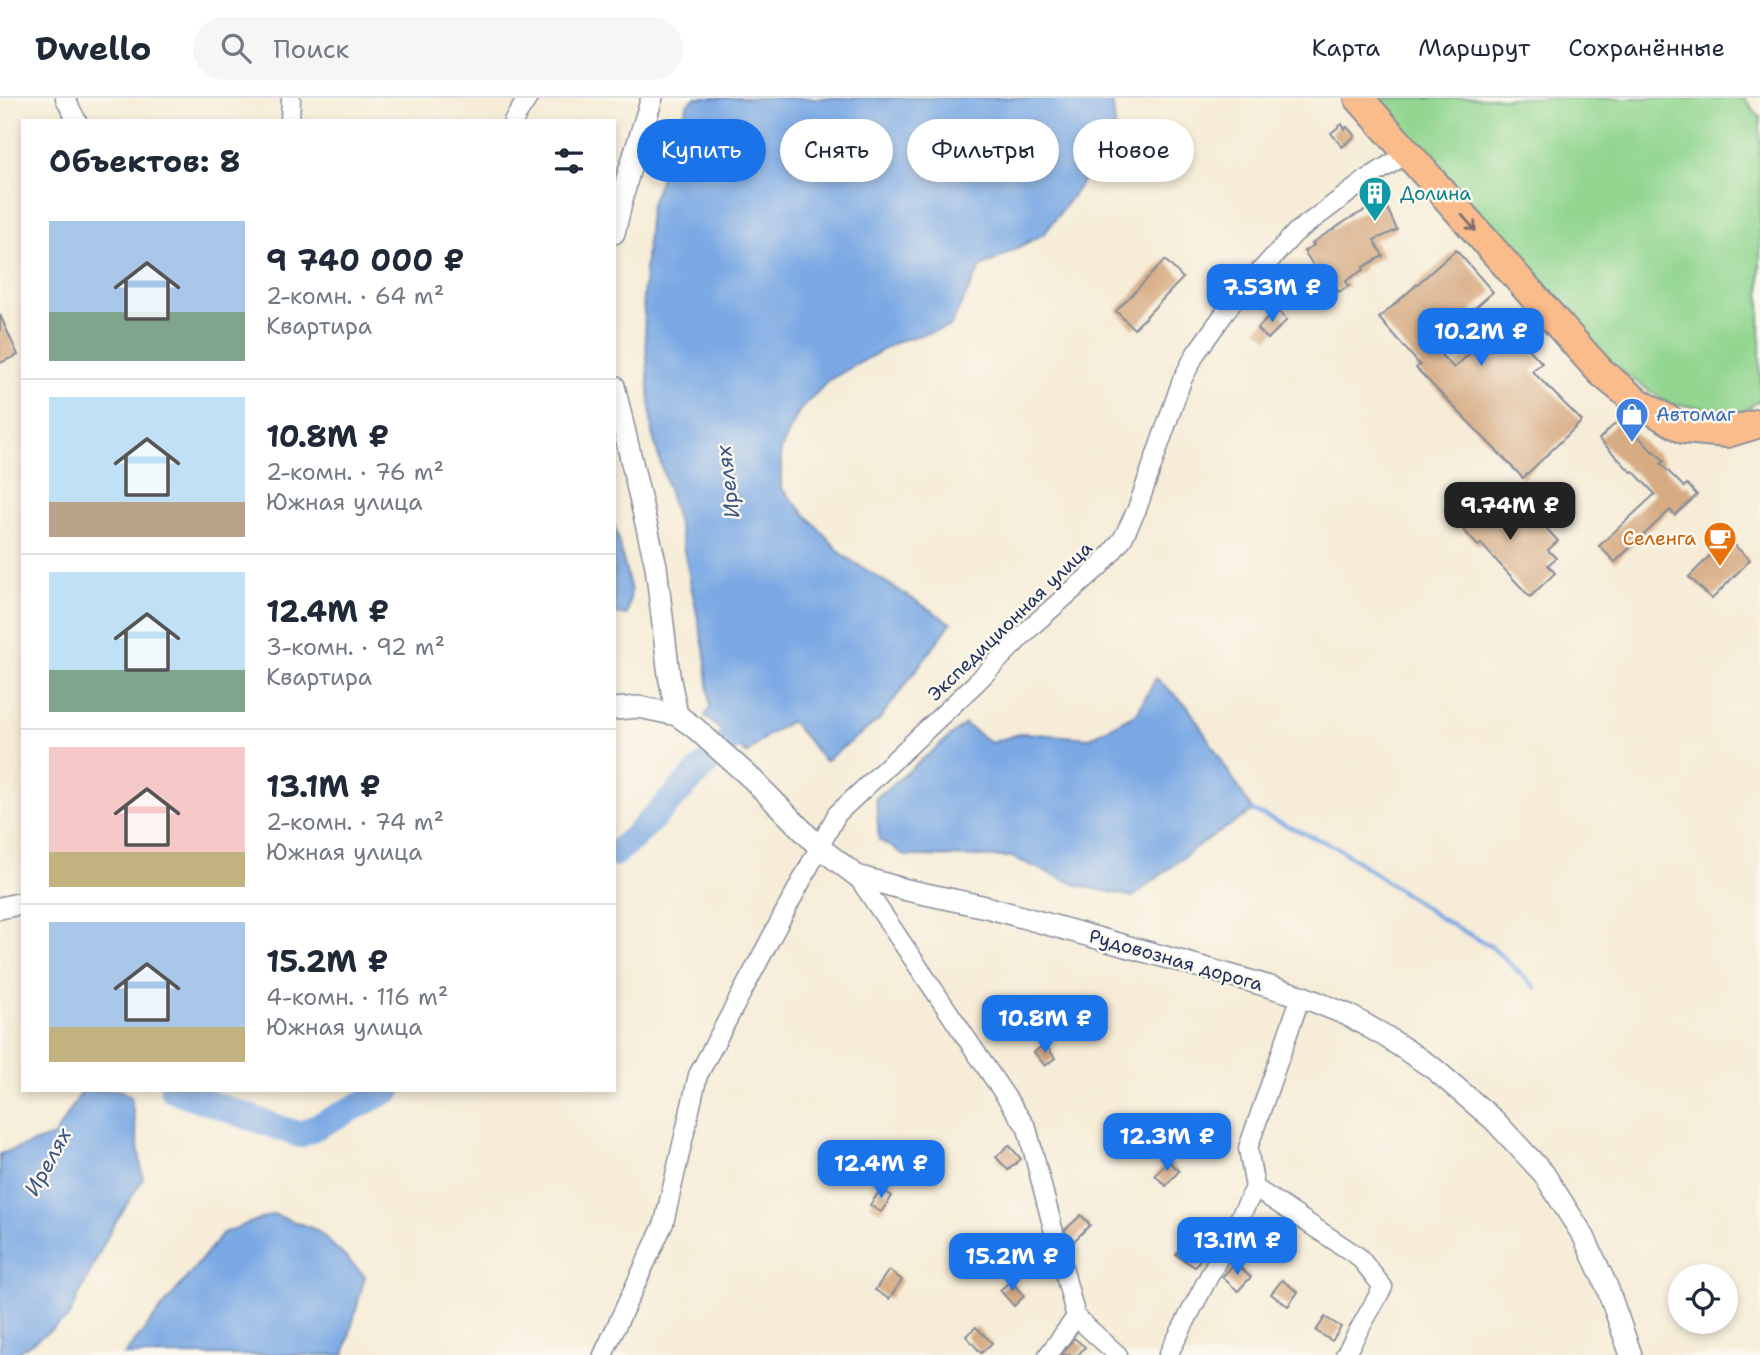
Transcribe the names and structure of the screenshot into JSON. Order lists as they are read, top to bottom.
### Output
{
  "streets": {
    "street": ["Экспедиционная улица", "Рудовозная дорога"]
  },
  "crossings": [
    ["Экспедиционная улица", "Рудовозная дорога"]
  ],
  "water": ["Ирелях"],
  "places": {
    "building": ["Долина"],
    "shop": ["Автомаг"],
    "cafe": ["Селенга"]
  },
  "page": {
    "header": "Dwello",
    "search": "Поиск",
    "nav": ["Карта", "Маршрут", "Сохранённые"],
    "chip": [
      "Купить",
      "Снять",
      "Фильтры",
      "Новое"
    ],
    "heading": "Объектов: 8",
    "list": [
      {
        "name": "9 740 000 ₽",
        "note": "2-комн. · 64 m² · Квартира"
      },
      {
        "name": "10.8M ₽",
        "note": "2-комн. · 76 m² · Южная улица"
      },
      {
        "name": "12.4M ₽",
        "note": "3-комн. · 92 m² · Квартира"
      },
      {
        "name": "13.1M ₽",
        "note": "2-комн. · 74 m² · Южная улица"
      },
      {
        "name": "15.2M ₽",
        "note": "4-комн. · 116 m² · Южная улица"
      }
    ],
    "price": [
      "7.53M ₽",
      "10.2M ₽",
      "9.74M ₽",
      "10.8M ₽",
      "12.3M ₽",
      "12.4M ₽",
      "13.1M ₽",
      "15.2M ₽"
    ]
  }
}
